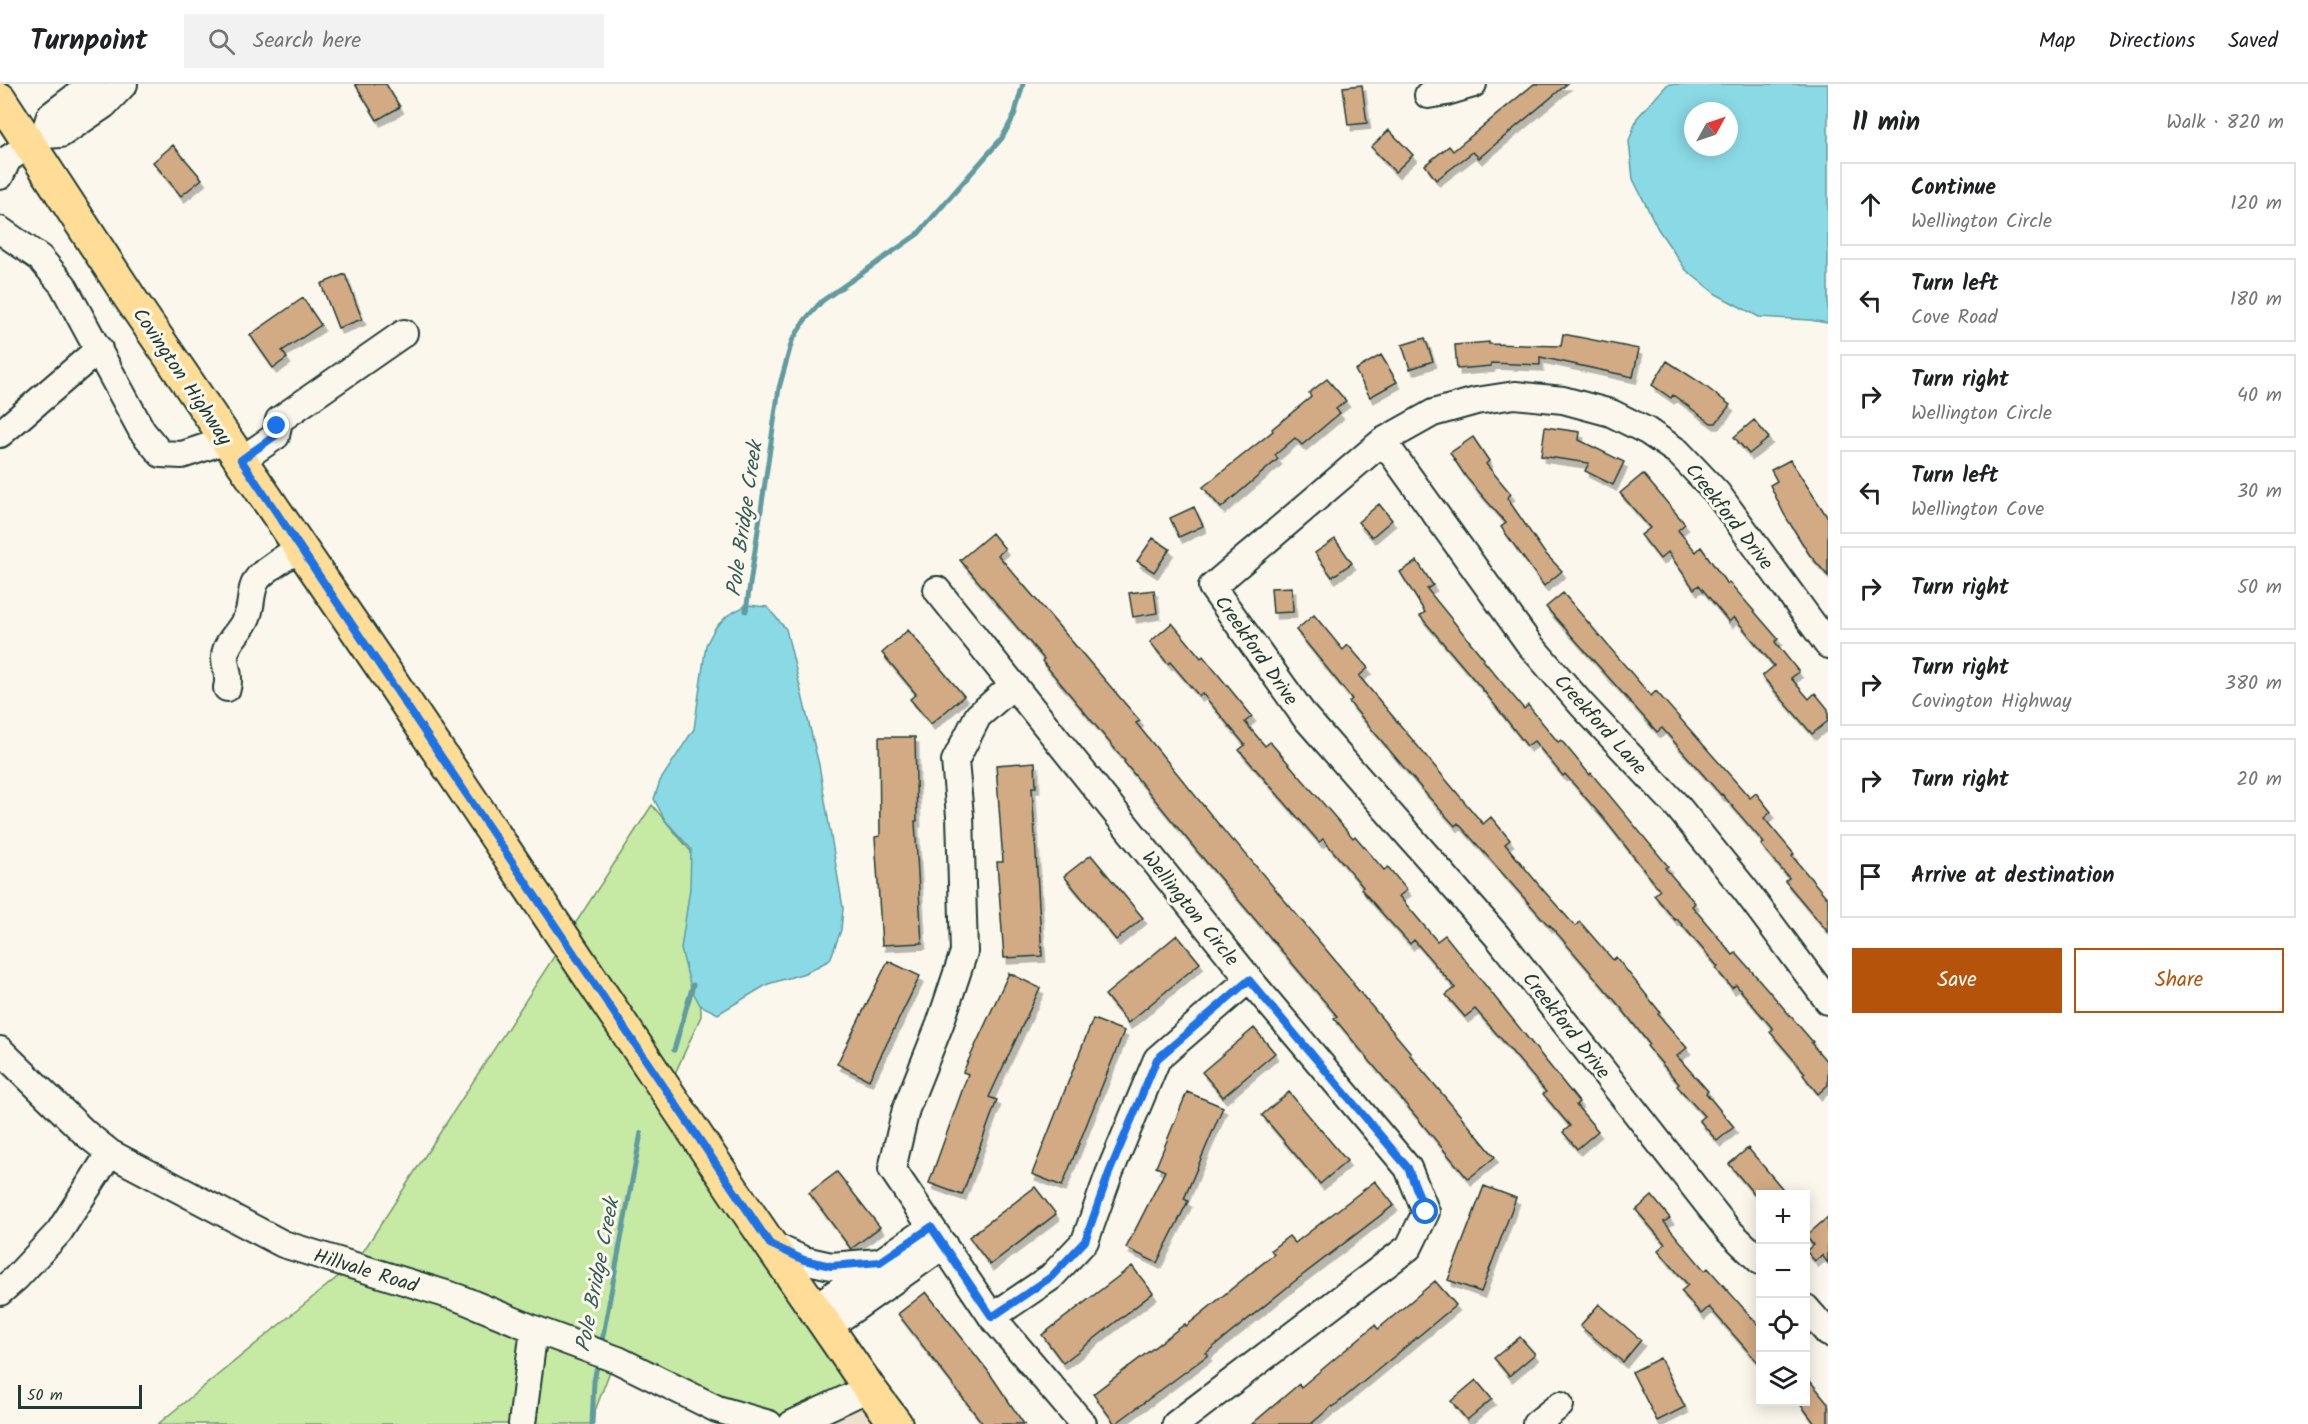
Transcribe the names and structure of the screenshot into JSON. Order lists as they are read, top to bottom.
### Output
{
  "streets": {
    "main road": ["Covington Highway"],
    "street": [
      "Creekford Drive",
      "Creekford Lane",
      "Wellington Circle",
      "Hillvale Road"
    ]
  },
  "crossings": [
    ["Creekford Drive", "Creekford Lane"]
  ],
  "water": ["Pole Bridge Creek"],
  "scale_bar": "50 m",
  "north": "top right",
  "page": {
    "header": "Turnpoint",
    "search": "Search here",
    "nav": ["Map", "Directions", "Saved"],
    "heading": ["11 min", "Walk · 820 m"],
    "list": [
      ["Continue", "Wellington Circle", "120 m"],
      ["Turn left", "Cove Road", "180 m"],
      ["Turn right", "Wellington Circle", "40 m"],
      ["Turn left", "Wellington Cove", "30 m"],
      ["Turn right", "50 m"],
      ["Turn right", "Covington Highway", "380 m"],
      ["Turn right", "20 m"],
      "Arrive at destination"
    ],
    "buttons": ["Save", "Share"],
    "map_buttons": ["+", "−"],
    "scale": "50 m"
  }
}
